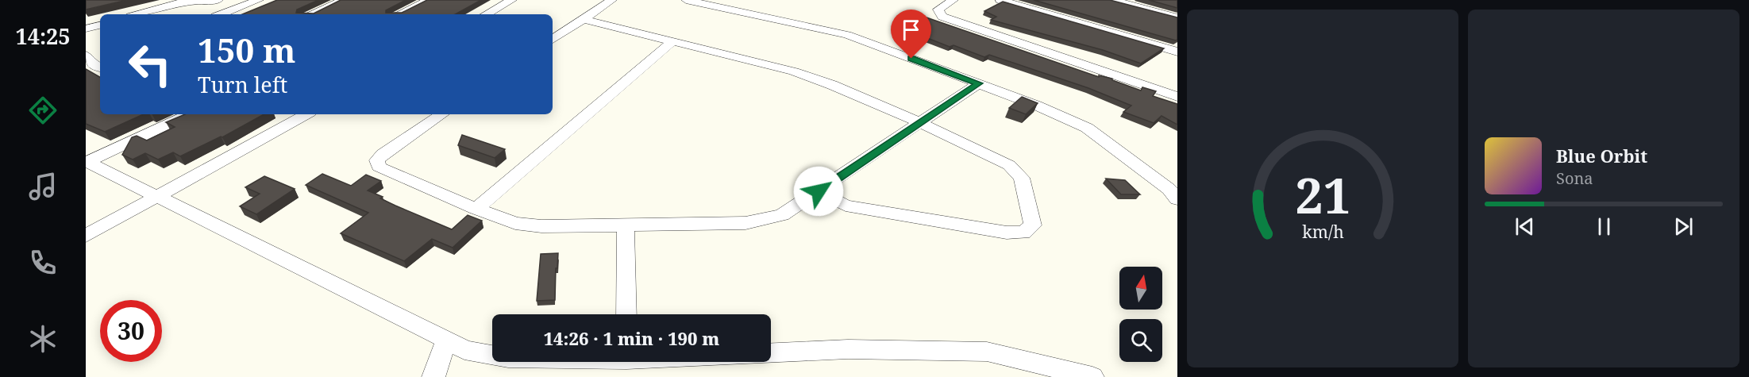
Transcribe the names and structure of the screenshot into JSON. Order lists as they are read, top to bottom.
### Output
{
  "north": "top",
  "page": {
    "tabs": "14:25",
    "turn": ["150 m", "Turn left"],
    "song": ["Blue Orbit", "Sona"],
    "limit": "30",
    "trip": "14:26 · 1 min · 190 m",
    "gauge": ["21", "km/h"]
  }
}
